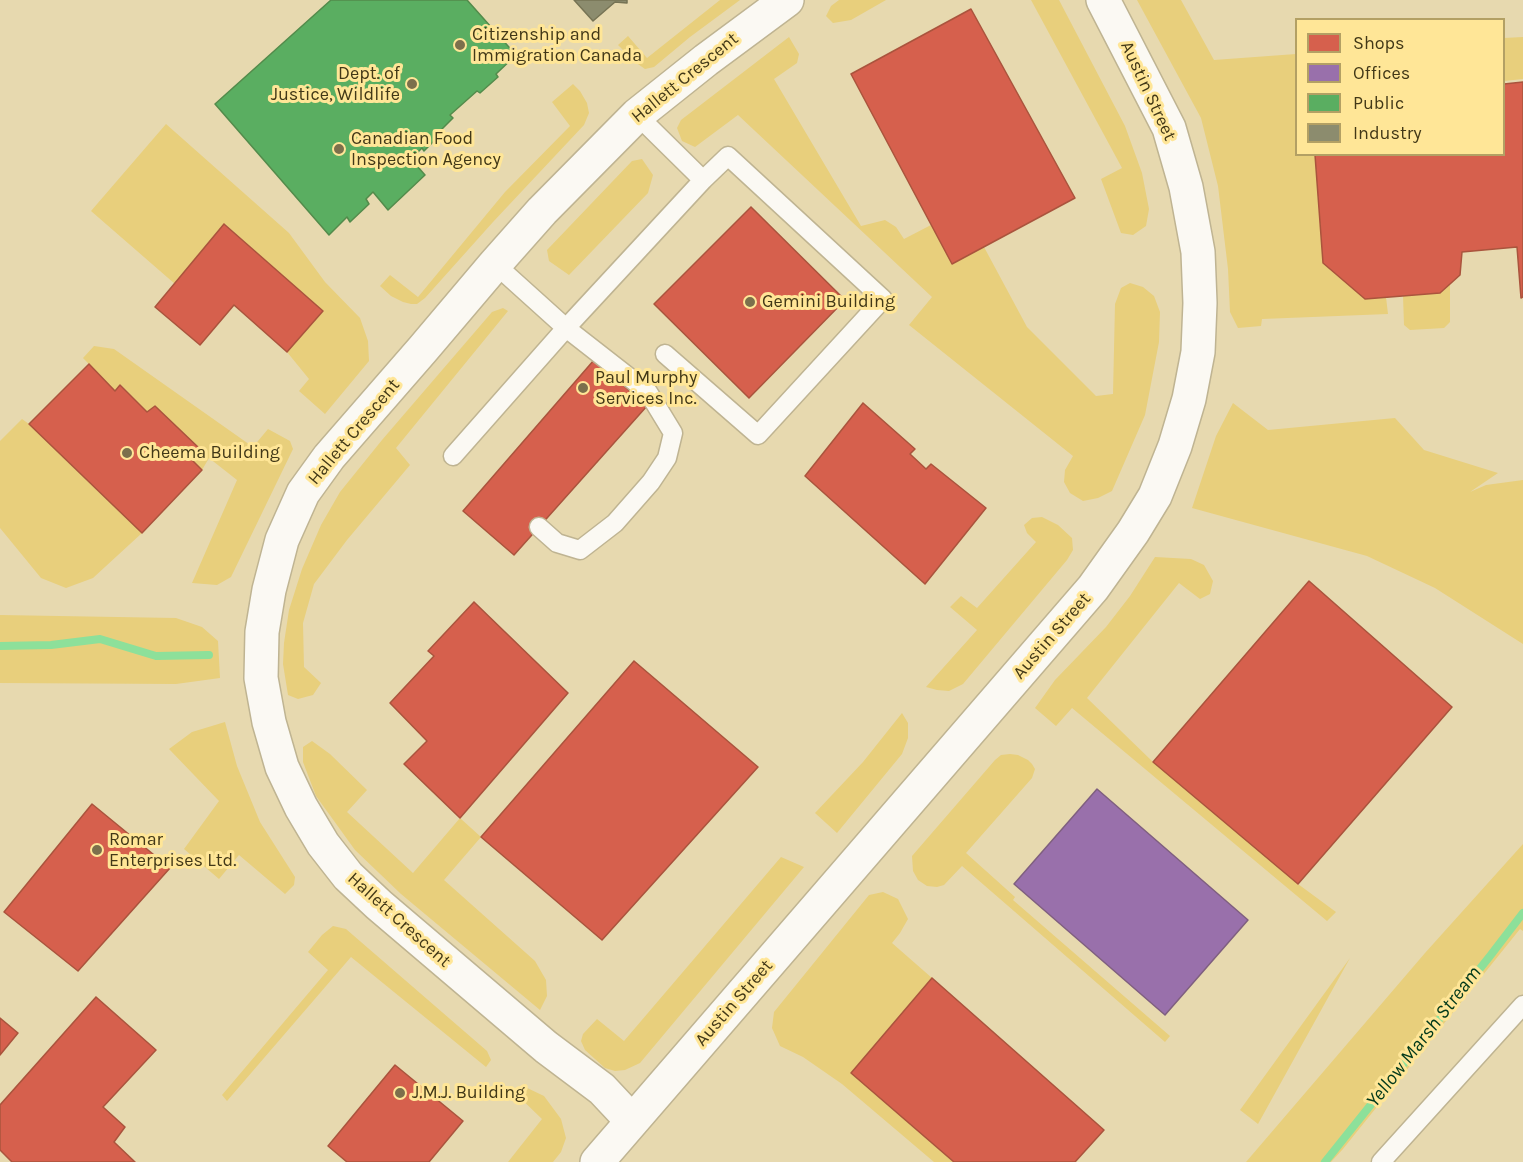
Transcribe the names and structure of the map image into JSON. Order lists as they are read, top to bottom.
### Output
{
  "streets": {
    "street": ["Hallett Crescent", "Austin Street"]
  },
  "crossings": [
    ["Hallett Crescent", "Austin Street"]
  ],
  "water": ["Yellow Marsh Stream"],
  "places": [
    "Citizenship and Immigration Canada",
    "Dept. of Justice, Wildlife",
    "Canadian Food Inspection Agency",
    "Gemini Building",
    "Paul Murphy Services Inc.",
    "Cheema Building",
    "Romar Enterprises Ltd.",
    "J.M.J. Building"
  ],
  "legend": [
    "Shops",
    "Offices",
    "Public",
    "Industry"
  ]
}
